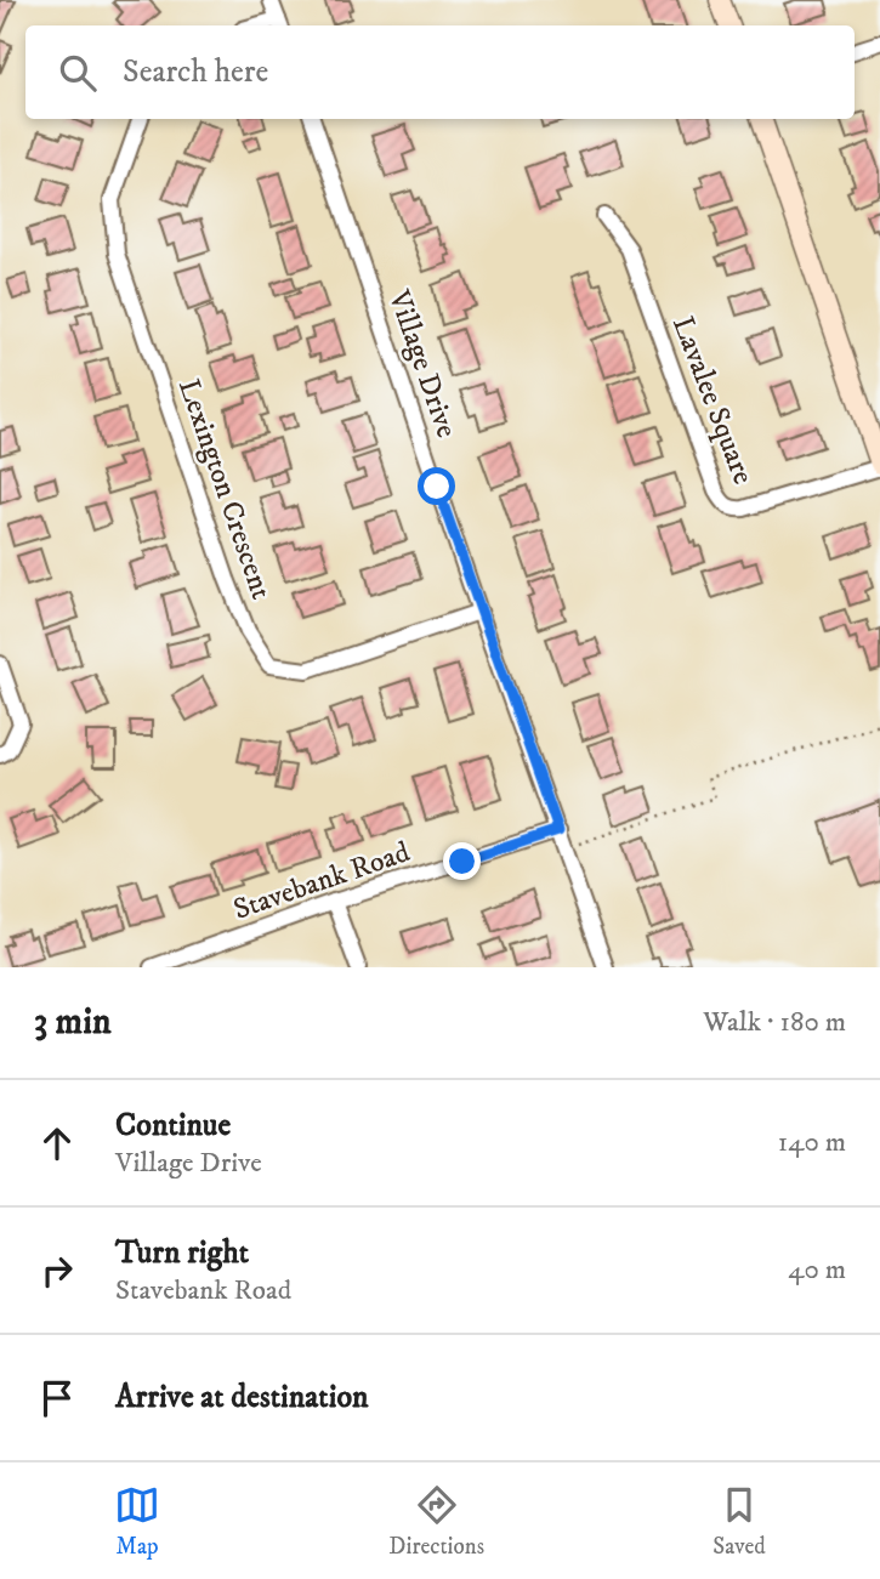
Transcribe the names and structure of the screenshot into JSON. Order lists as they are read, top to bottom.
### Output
{
  "streets": {
    "street": [
      "Village Drive",
      "Lavalee Square",
      "Lexington Crescent",
      "Stavebank Road"
    ]
  },
  "crossings": [
    ["Village Drive", "Lexington Crescent"],
    ["Village Drive", "Stavebank Road"]
  ],
  "page": {
    "search": "Search here",
    "heading": ["3 min", "Walk · 180 m"],
    "list": [
      ["Continue", "Village Drive", "140 m"],
      ["Turn right", "Stavebank Road", "40 m"],
      "Arrive at destination"
    ],
    "nav": ["Map", "Directions", "Saved"]
  }
}
